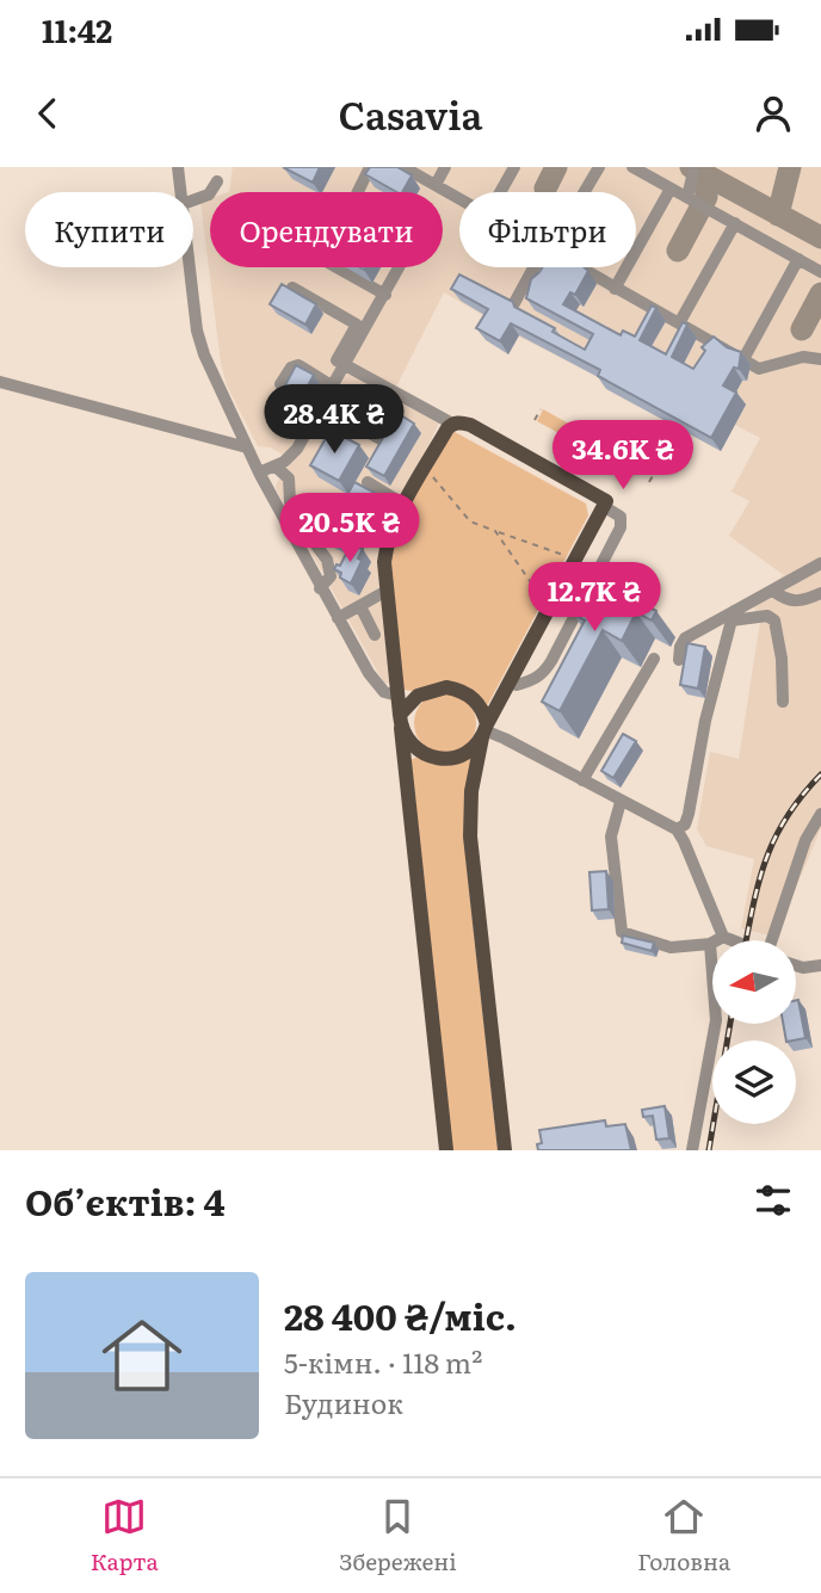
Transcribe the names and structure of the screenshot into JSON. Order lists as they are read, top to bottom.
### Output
{
  "north": "left",
  "page": {
    "status": "11:42",
    "header": "Casavia",
    "chip": ["Купити", "Орендувати", "Фільтри"],
    "price": [
      "28.4K ₴",
      "34.6K ₴",
      "20.5K ₴",
      "12.7K ₴"
    ],
    "heading": "Об’єктів: 4",
    "list": [
      {
        "name": "28 400 ₴/міс.",
        "note": "5-кімн. · 118 m² · Будинок"
      }
    ],
    "tabs": ["Карта", "Збережені", "Головна"]
  }
}
